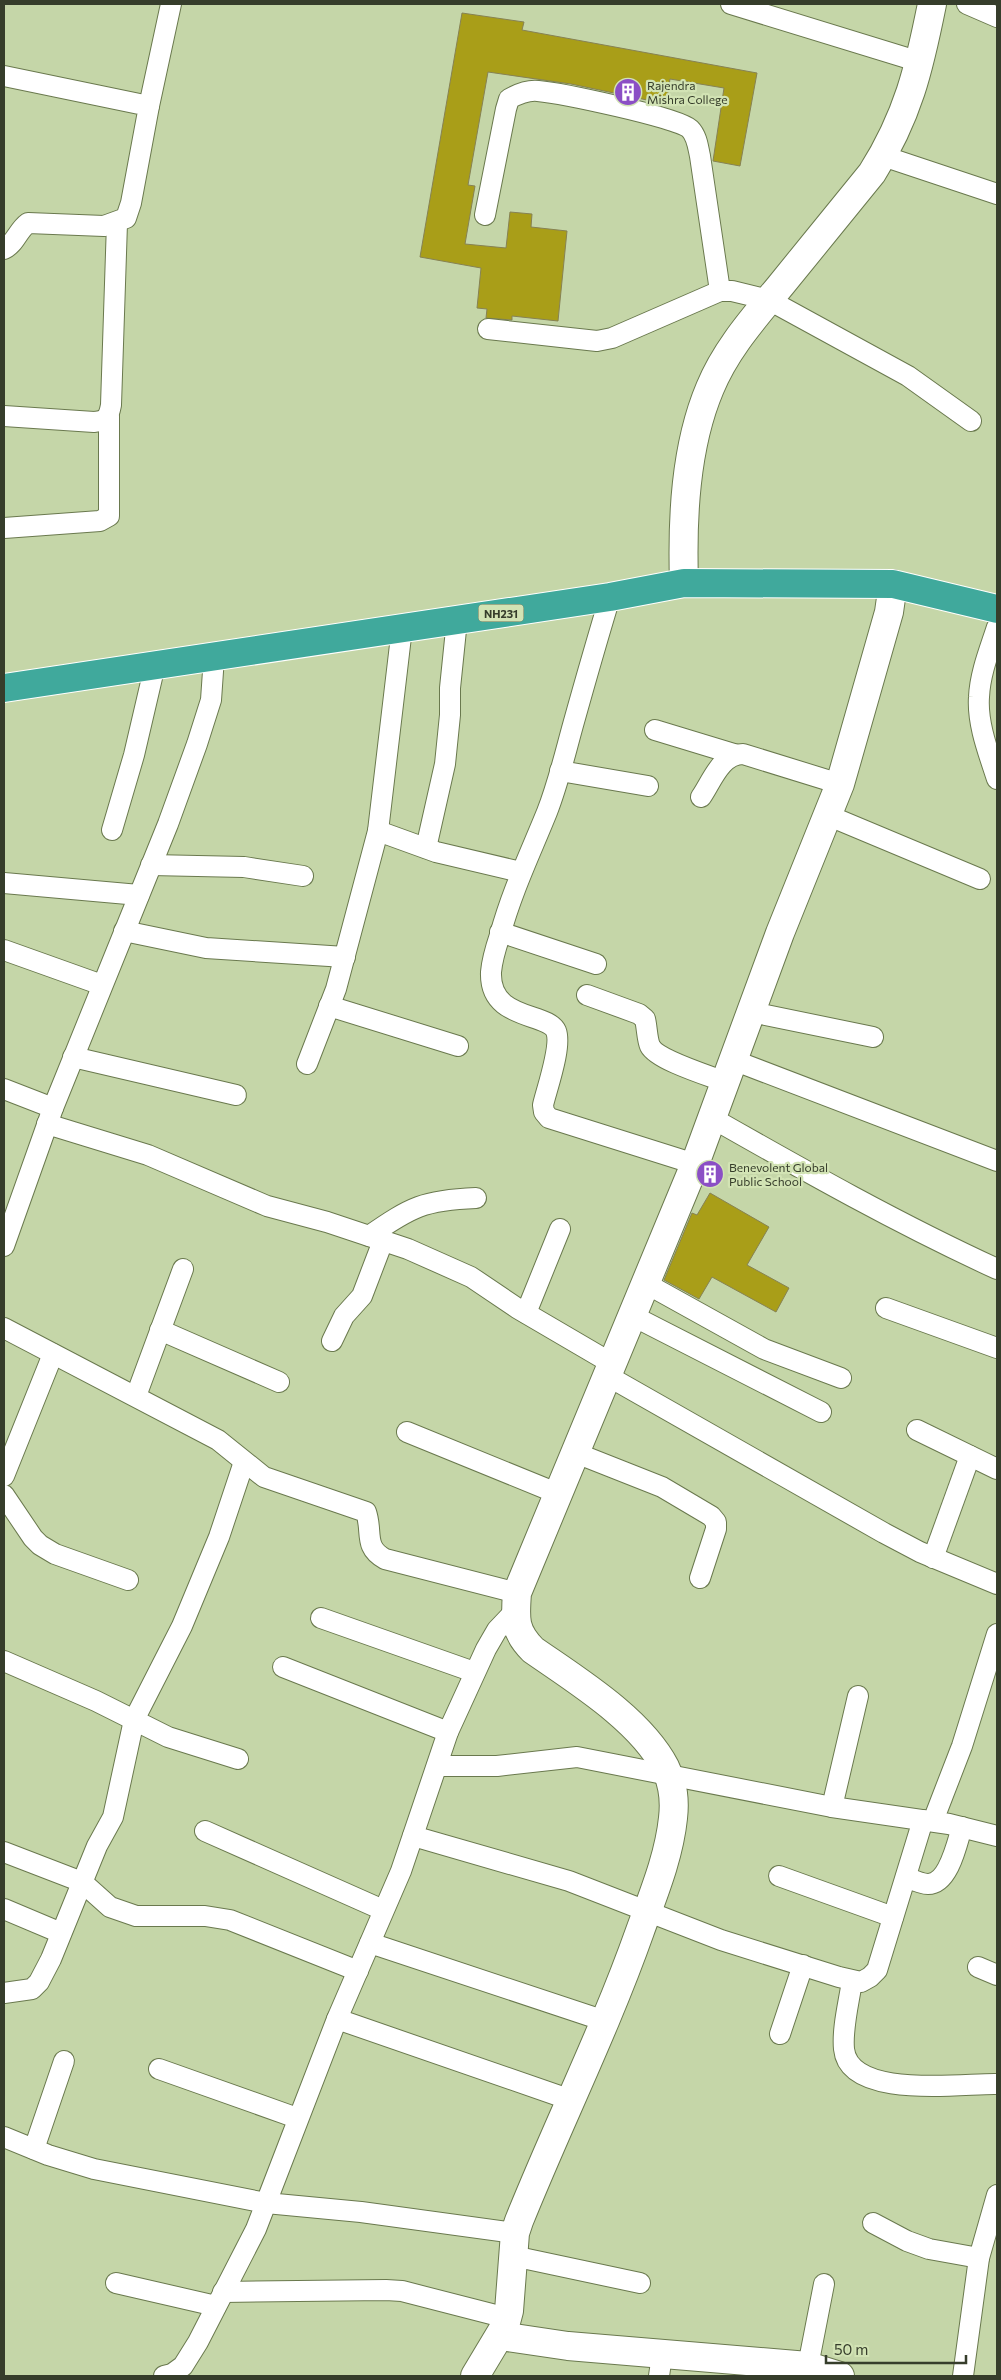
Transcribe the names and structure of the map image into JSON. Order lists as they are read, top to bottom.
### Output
{
  "streets": {
    "highway": ["NH231"]
  },
  "places": {
    "building": ["Rajendra Mishra College", "Benevolent Global Public School"]
  },
  "scale_bar": "50 m"
}
